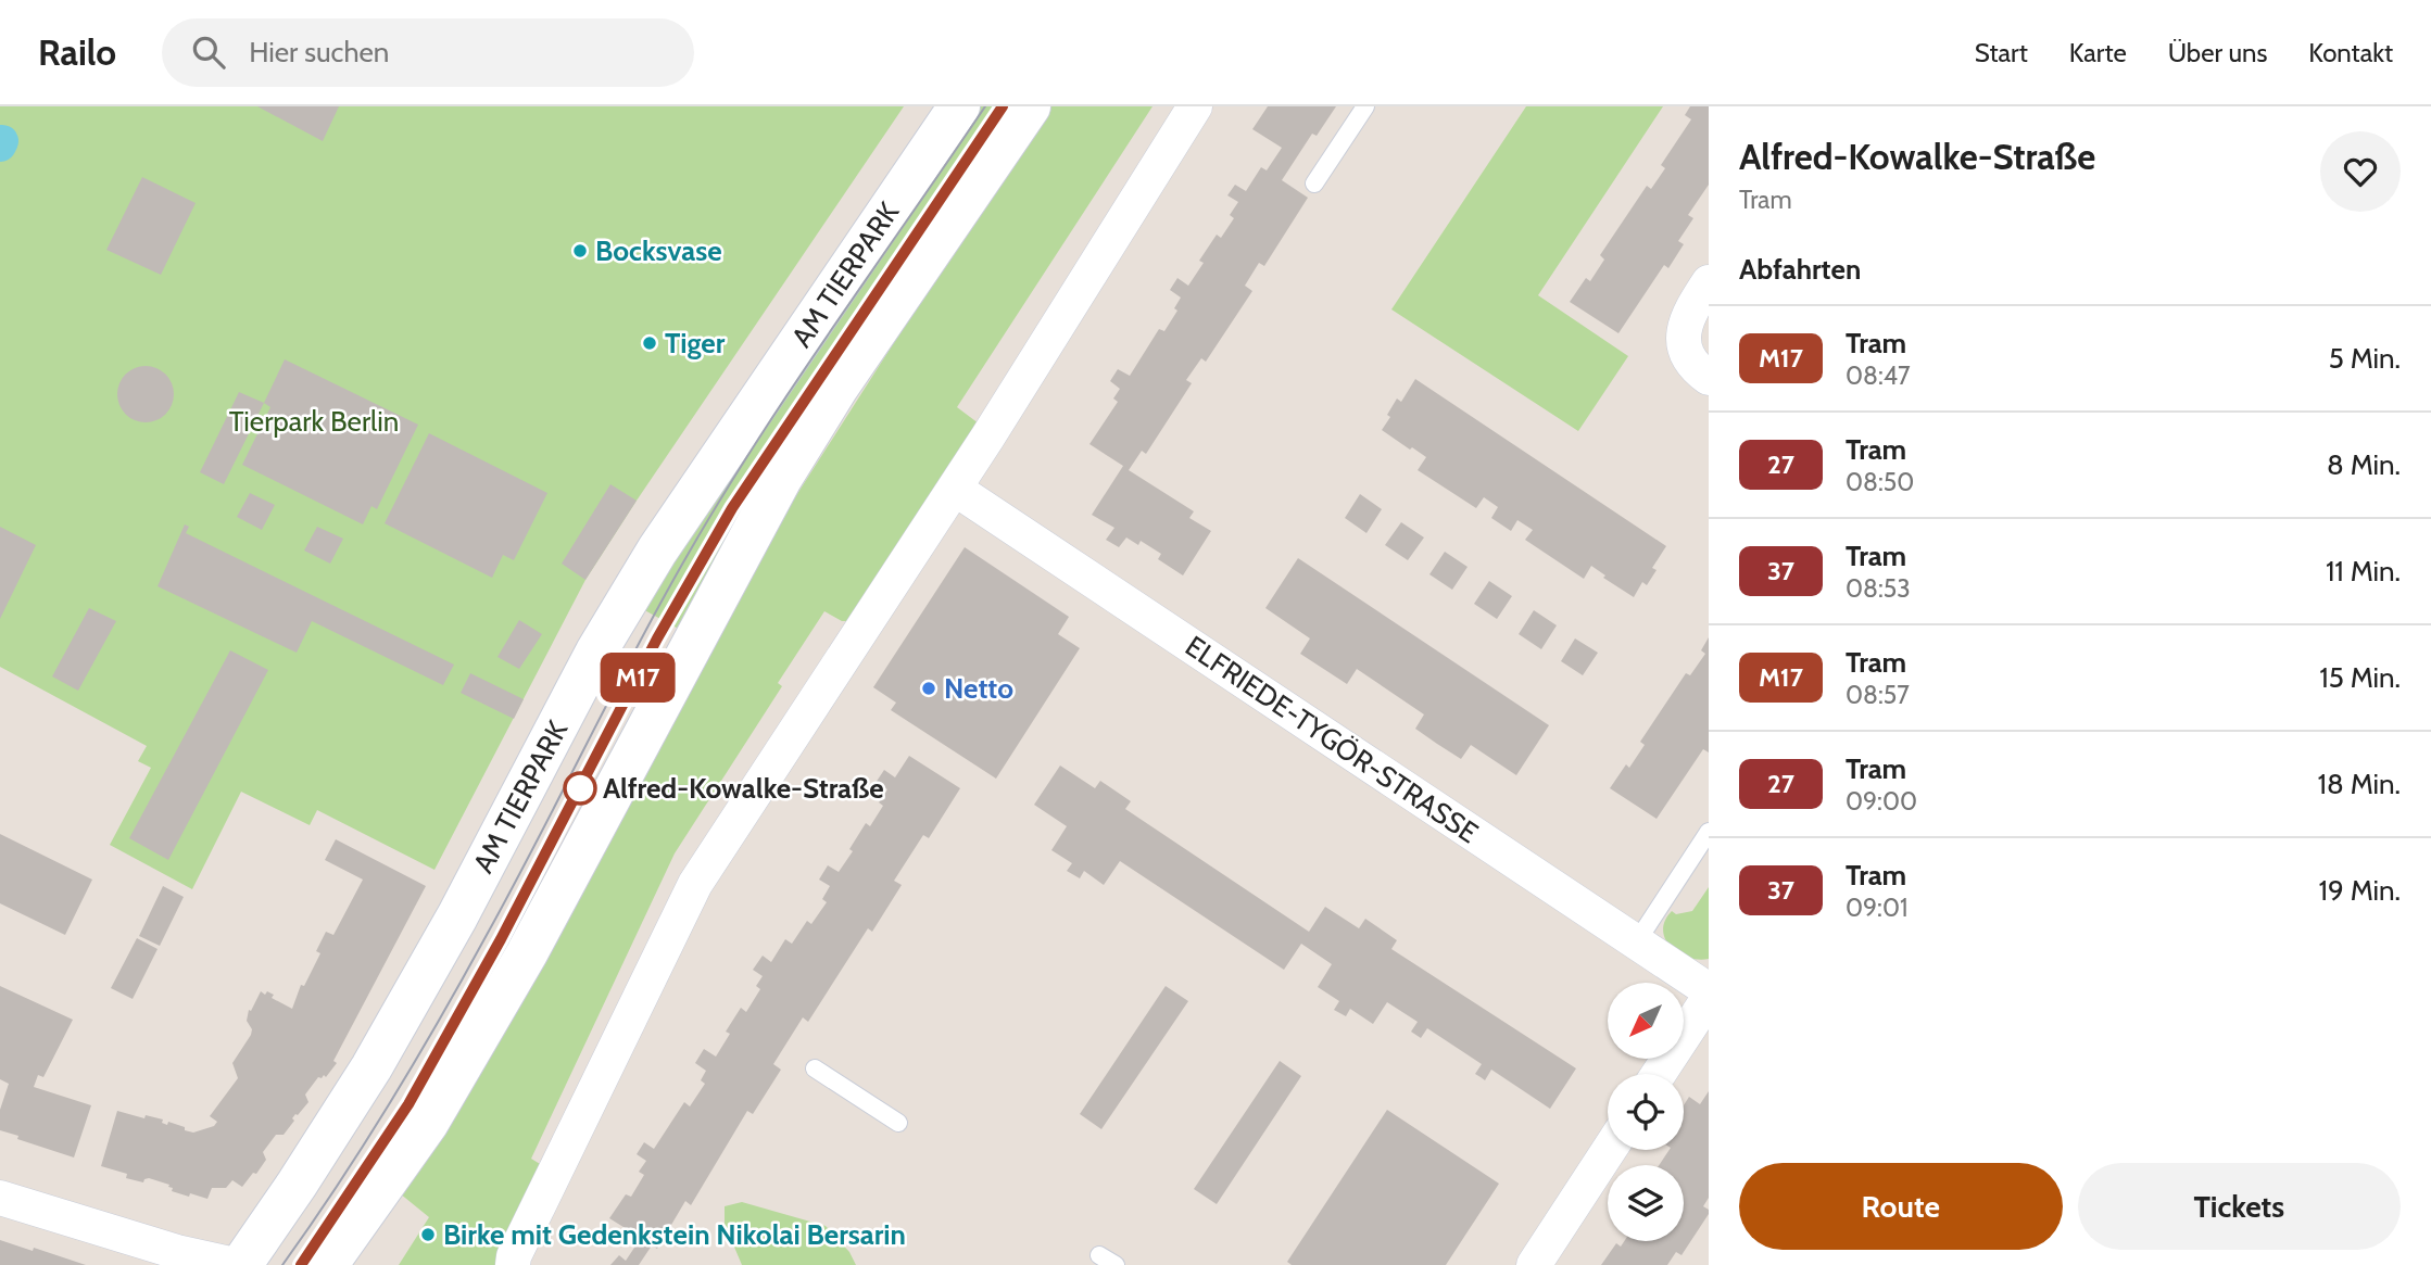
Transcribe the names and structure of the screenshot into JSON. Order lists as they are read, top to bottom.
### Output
{
  "streets": {
    "main road": ["AM TIERPARK"],
    "street": ["ELFRIEDE-TYGÖR-STRASSE"]
  },
  "parks": ["Tierpark Berlin"],
  "places": [
    "Bocksvase",
    "Tiger",
    "Netto",
    "Alfred-Kowalke-Straße",
    "Birke mit Gedenkstein Nikolai Bersarin"
  ],
  "lines": ["tram line M17"],
  "north": "bottom left",
  "page": {
    "header": "Railo",
    "search": "Hier suchen",
    "nav": [
      "Start",
      "Karte",
      "Über uns",
      "Kontakt"
    ],
    "on_map": "M17",
    "heading": [
      ["Alfred-Kowalke-Straße", "Tram"],
      "Abfahrten"
    ],
    "list": [
      {
        "mark": "M17",
        "name": "Tram",
        "note": "08:47",
        "value": "5 Min."
      },
      {
        "mark": "27",
        "name": "Tram",
        "note": "08:50",
        "value": "8 Min."
      },
      {
        "mark": "37",
        "name": "Tram",
        "note": "08:53",
        "value": "11 Min."
      },
      {
        "mark": "M17",
        "name": "Tram",
        "note": "08:57",
        "value": "15 Min."
      },
      {
        "mark": "27",
        "name": "Tram",
        "note": "09:00",
        "value": "18 Min."
      },
      {
        "mark": "37",
        "name": "Tram",
        "note": "09:01",
        "value": "19 Min."
      }
    ],
    "buttons": ["Route", "Tickets"]
  }
}
